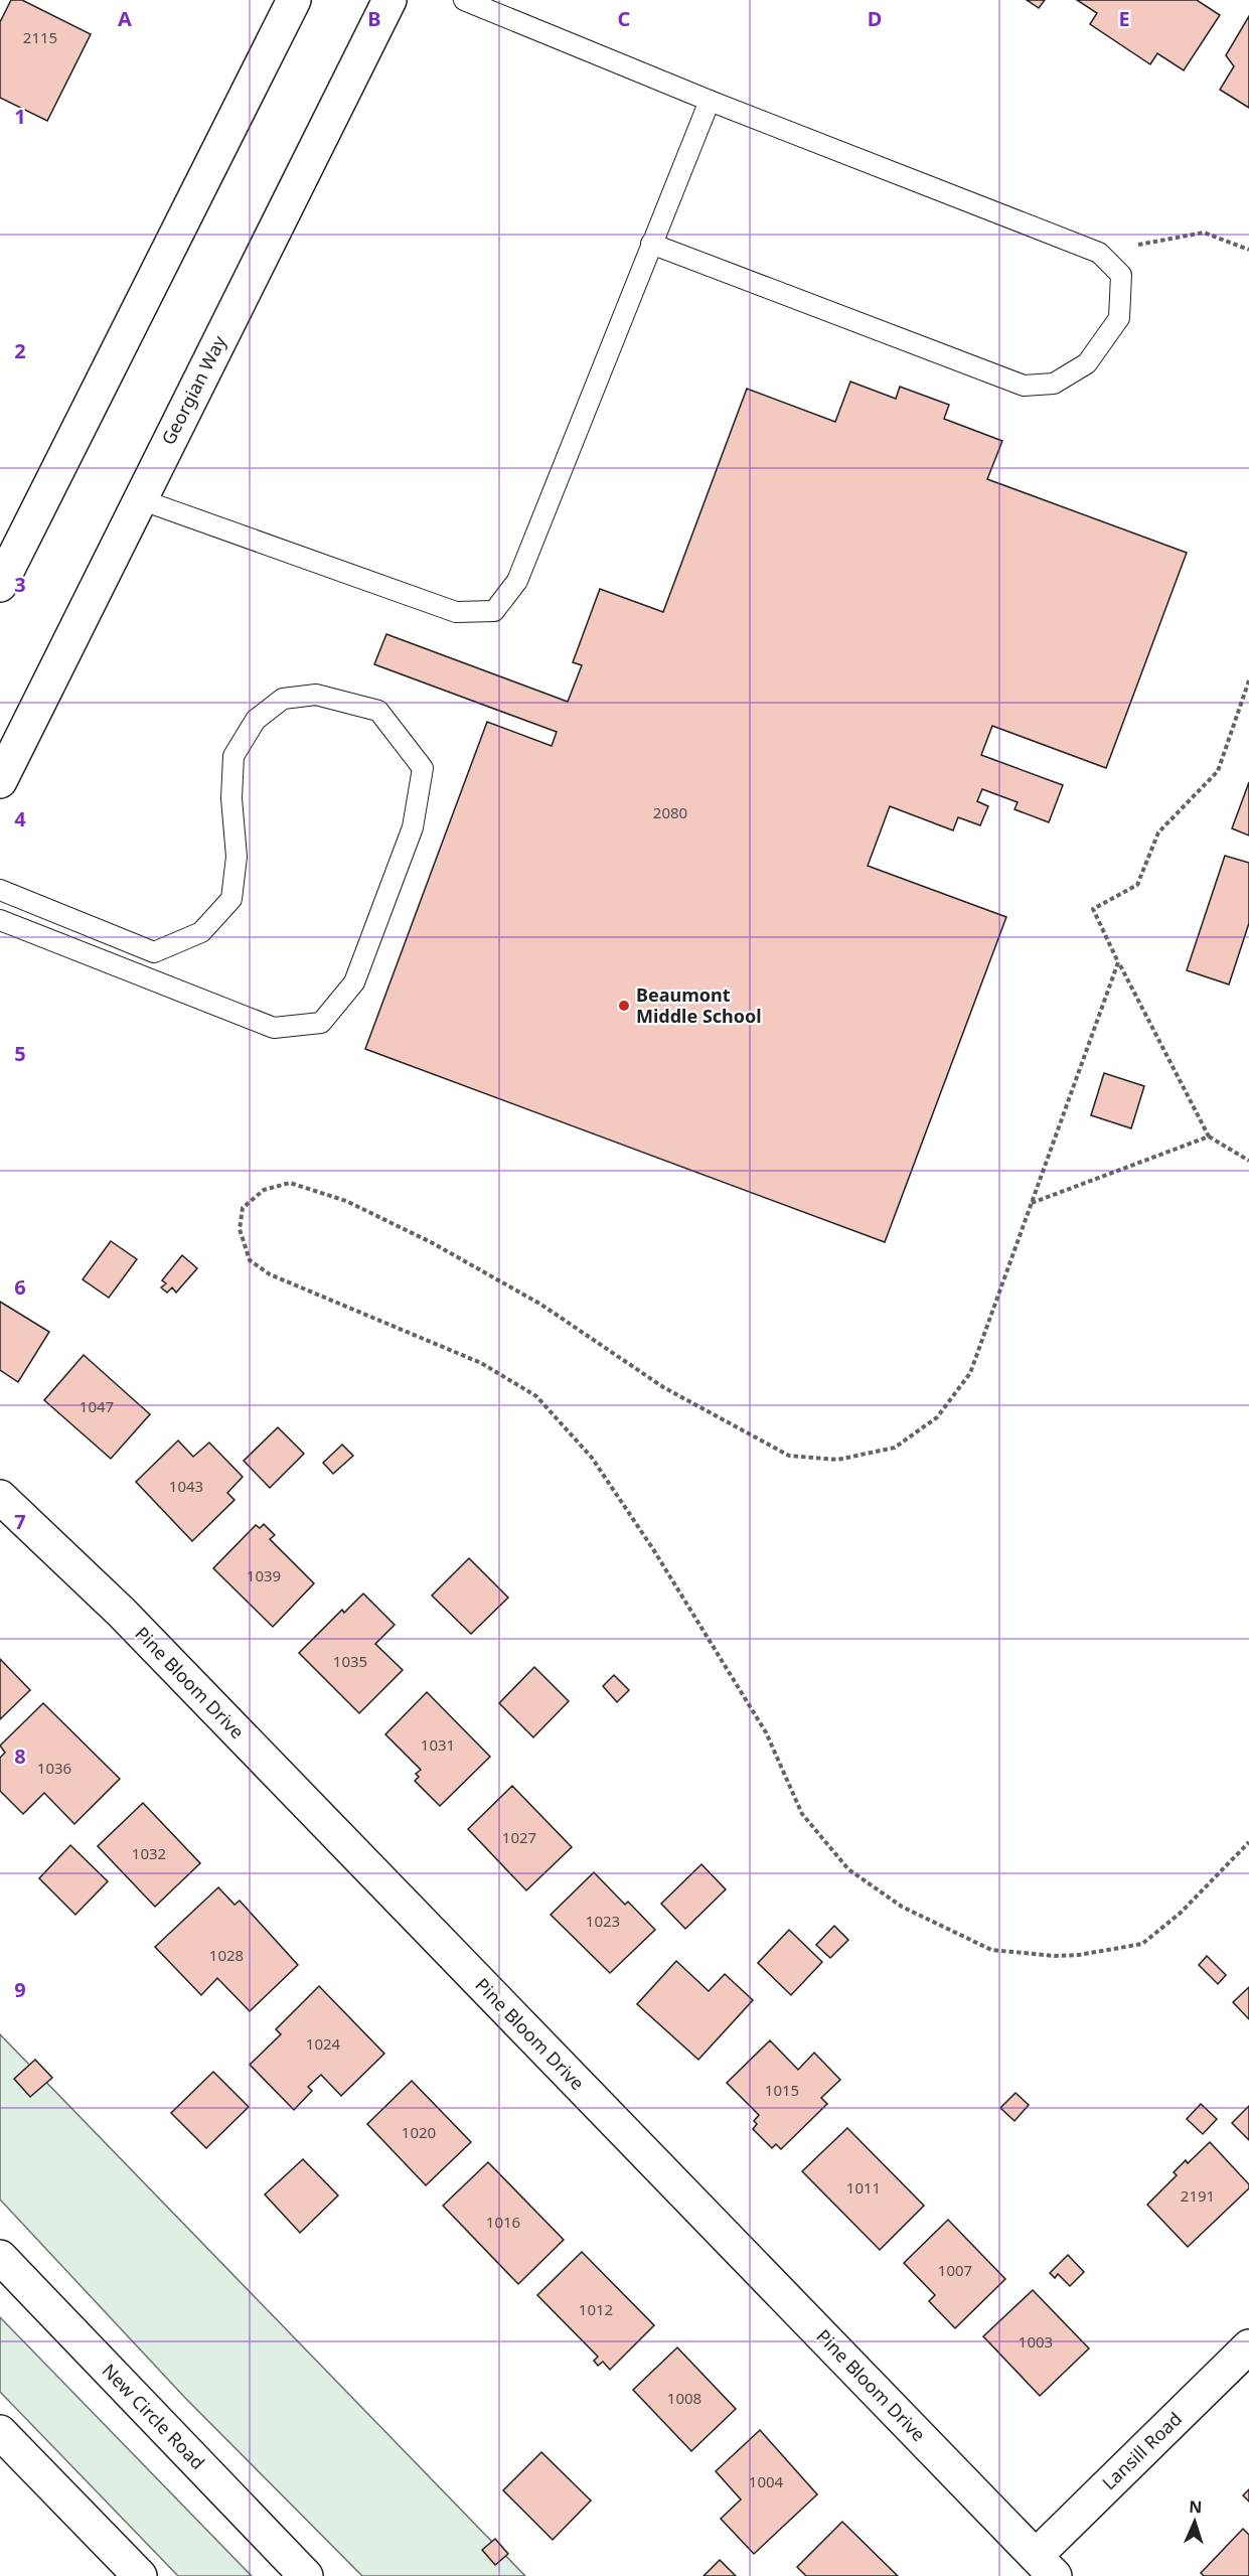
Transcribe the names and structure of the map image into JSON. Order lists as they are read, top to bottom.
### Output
{
  "streets": {
    "main road": [
      "Georgian Way",
      "Pine Bloom Drive",
      "New Circle Road",
      "Lansill Road"
    ]
  },
  "crossings": [
    ["Pine Bloom Drive", "Lansill Road"]
  ],
  "places": ["Beaumont Middle School"],
  "house_numbers": [
    "2115",
    "2080",
    "1047",
    "1043",
    "1039",
    "1035",
    "1031",
    "1036",
    "1027",
    "1032",
    "1023",
    "1028",
    "1024",
    "1015",
    "1020",
    "1011",
    "2191",
    "1016",
    "1007",
    "1012",
    "1003",
    "1008",
    "1004"
  ],
  "north": "top",
  "grid": {
    "columns": [
      "A",
      "B",
      "C",
      "D",
      "E"
    ],
    "rows": [
      "1",
      "2",
      "3",
      "4",
      "5",
      "6",
      "7",
      "8",
      "9"
    ]
  }
}
